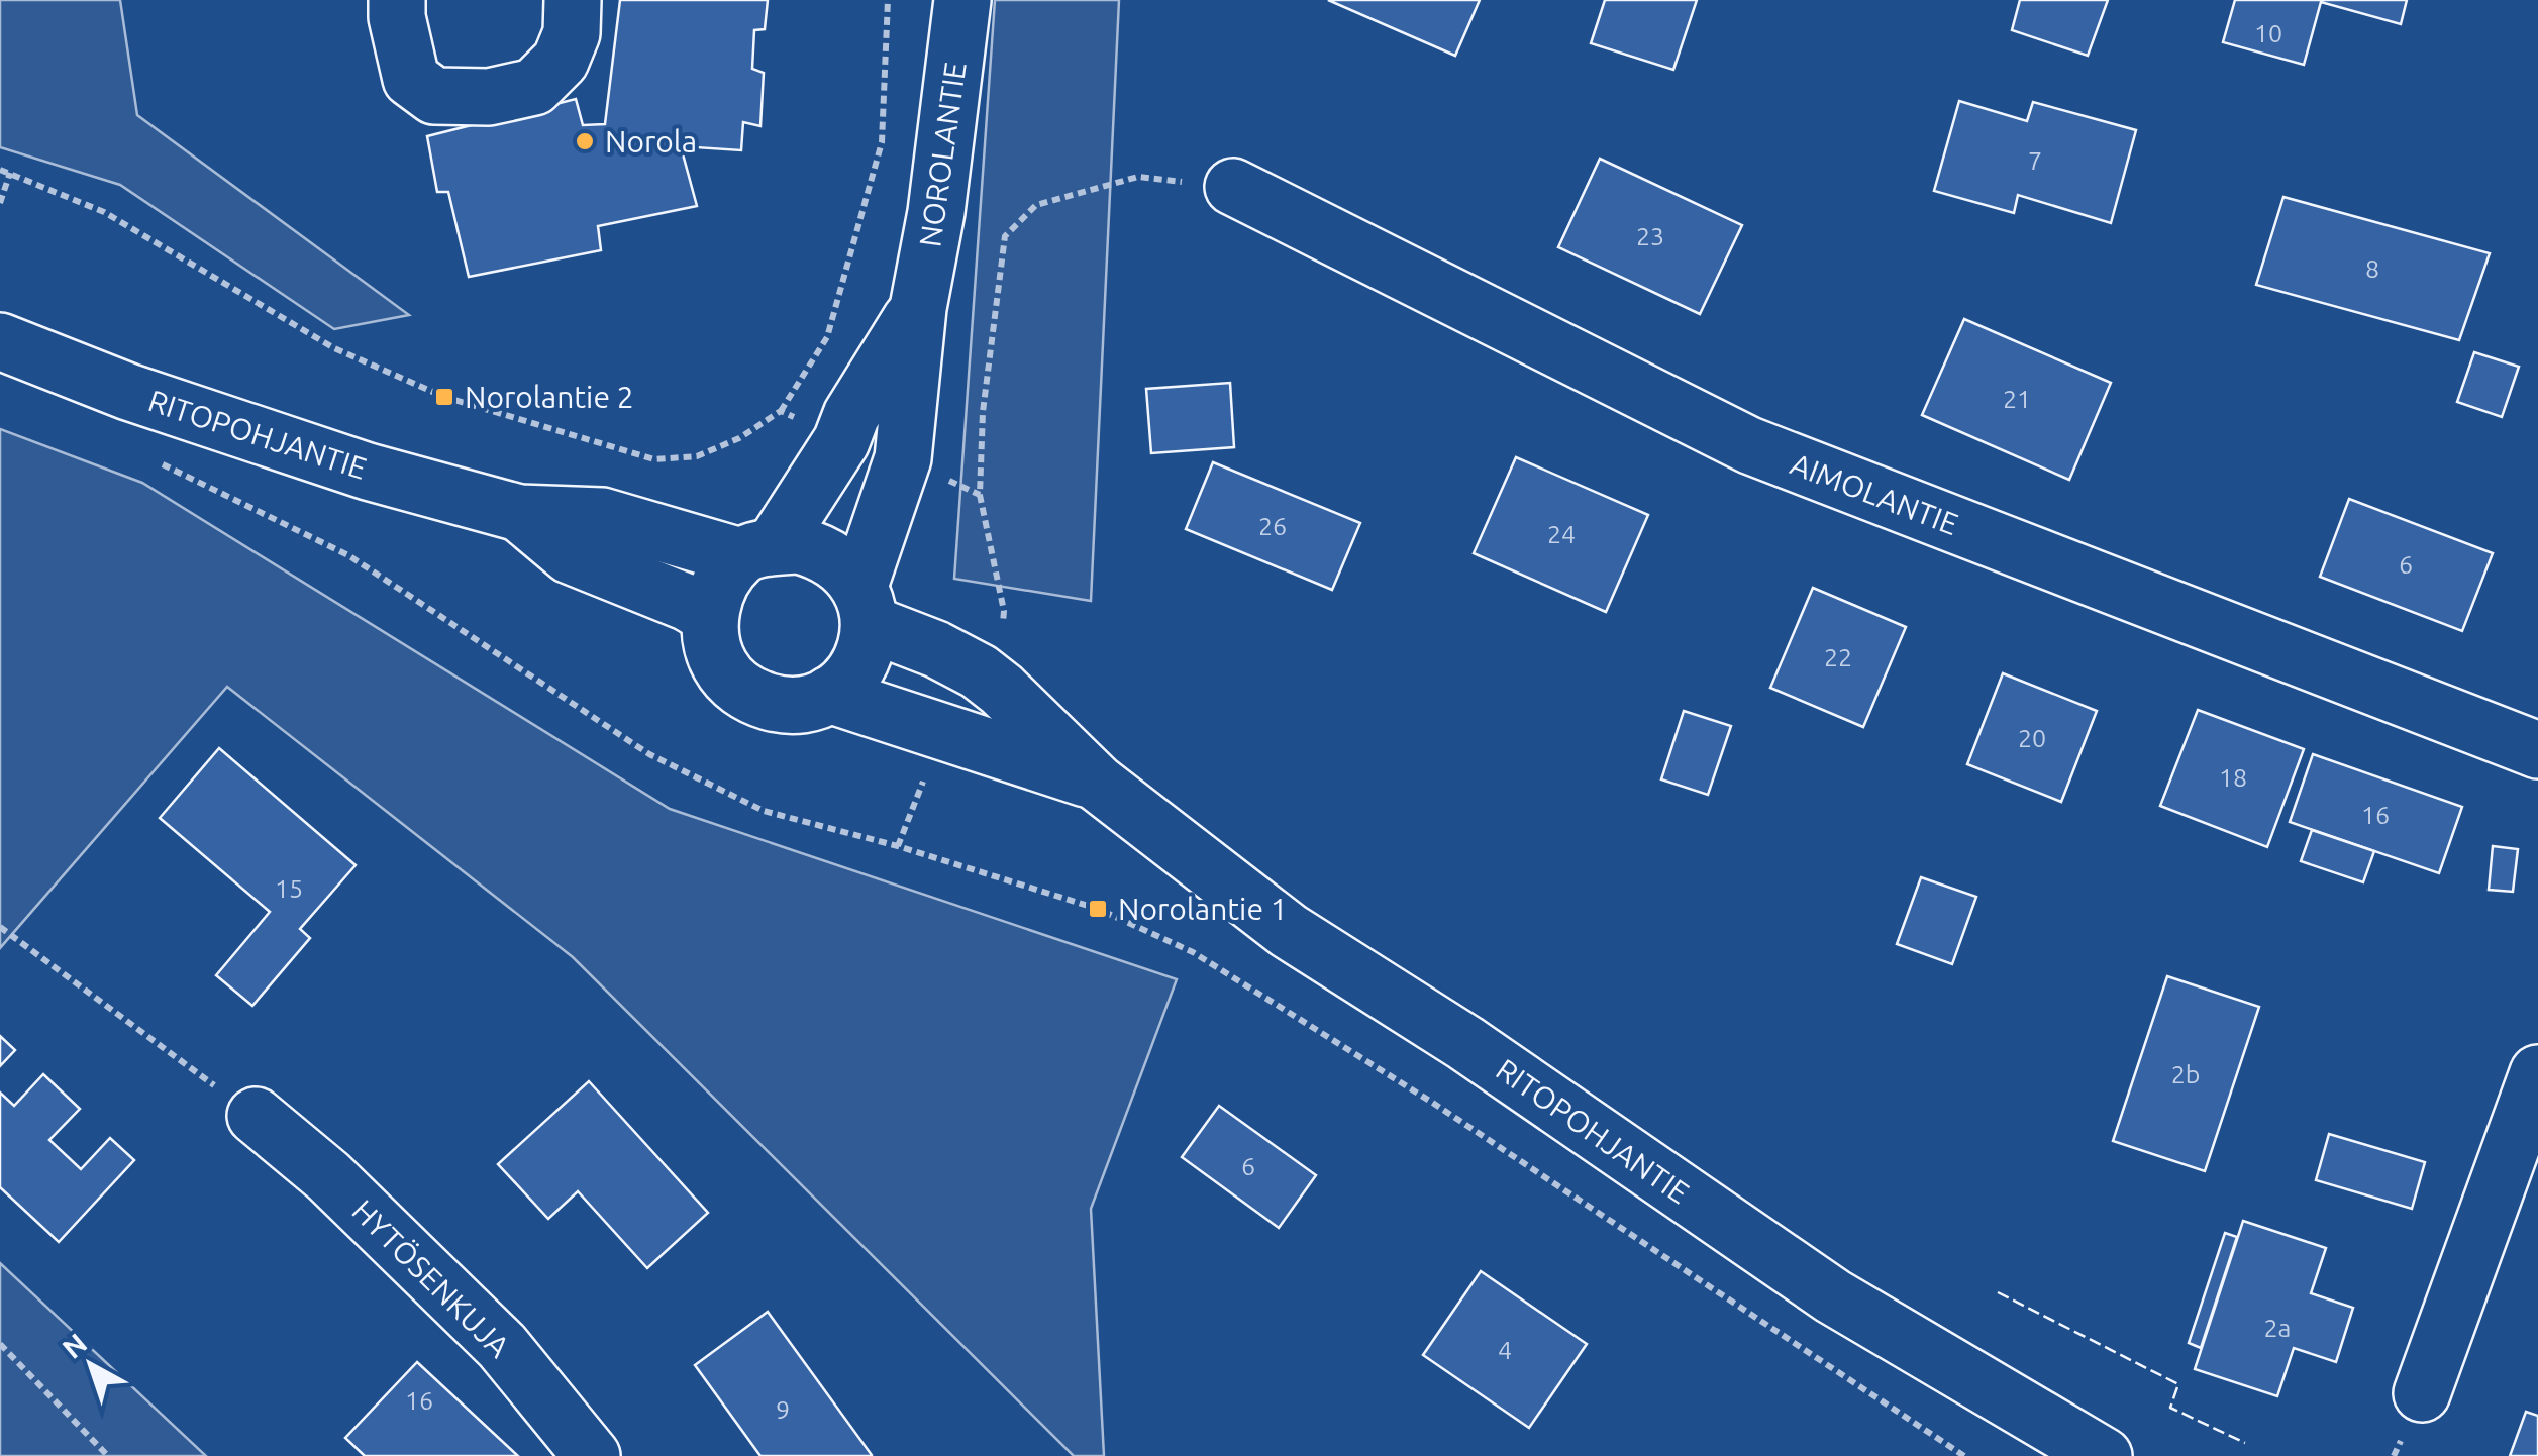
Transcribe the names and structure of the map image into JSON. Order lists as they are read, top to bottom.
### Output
{
  "streets": {
    "main road": [
      "NOROLANTIE",
      "RITOPOHJANTIE",
      "AIMOLANTIE",
      "HYTÖSENKUJA"
    ]
  },
  "crossings": [
    ["NOROLANTIE", "RITOPOHJANTIE"]
  ],
  "places": {
    "other": ["Norola"],
    "transit": ["Norolantie 2", "Norolantie 1"]
  },
  "house_numbers": [
    "10",
    "7",
    "23",
    "8",
    "21",
    "26",
    "24",
    "6",
    "22",
    "20",
    "18",
    "16",
    "15",
    "2b",
    "6",
    "2a",
    "4",
    "16",
    "9"
  ],
  "north": "top left"
}
